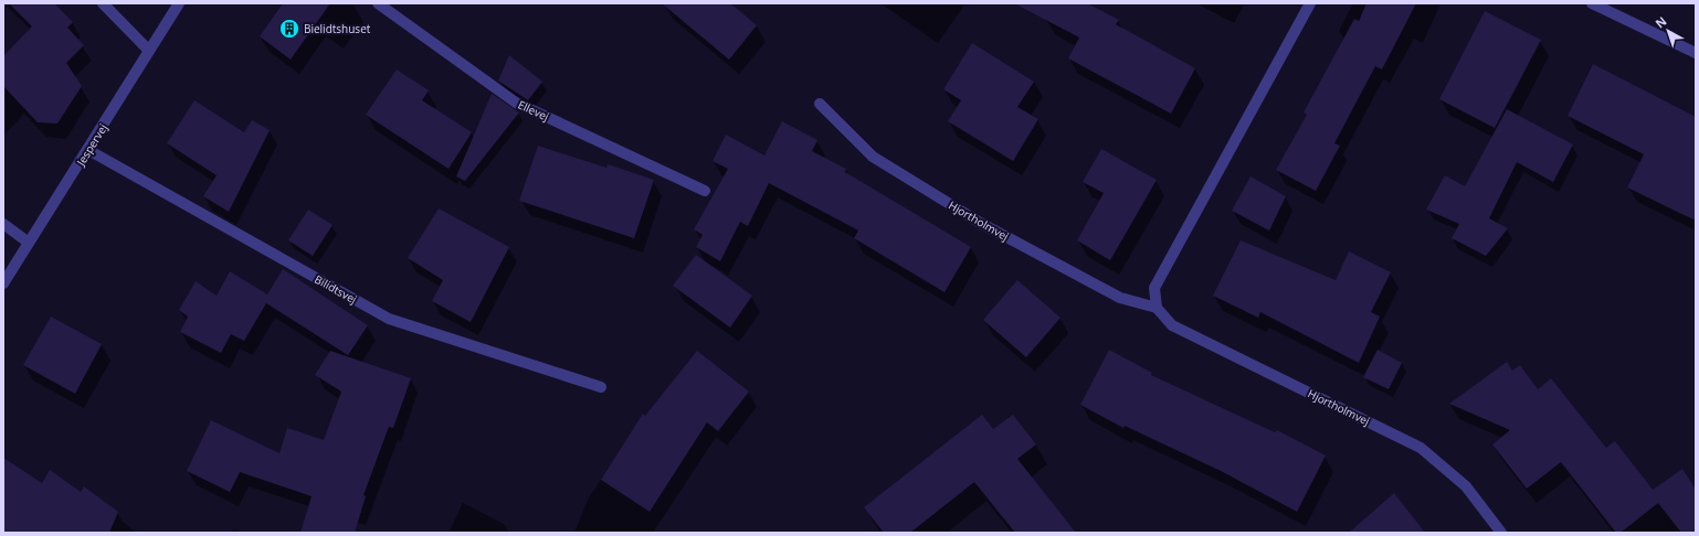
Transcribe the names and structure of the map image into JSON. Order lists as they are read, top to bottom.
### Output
{
  "streets": {
    "street": [
      "Ellevej",
      "Jespervej",
      "Hjortholmvej",
      "Bilidtsvej"
    ]
  },
  "crossings": [
    ["Jespervej", "Bilidtsvej"]
  ],
  "places": {
    "building": ["Bielidtshuset"]
  },
  "north": "top left"
}
